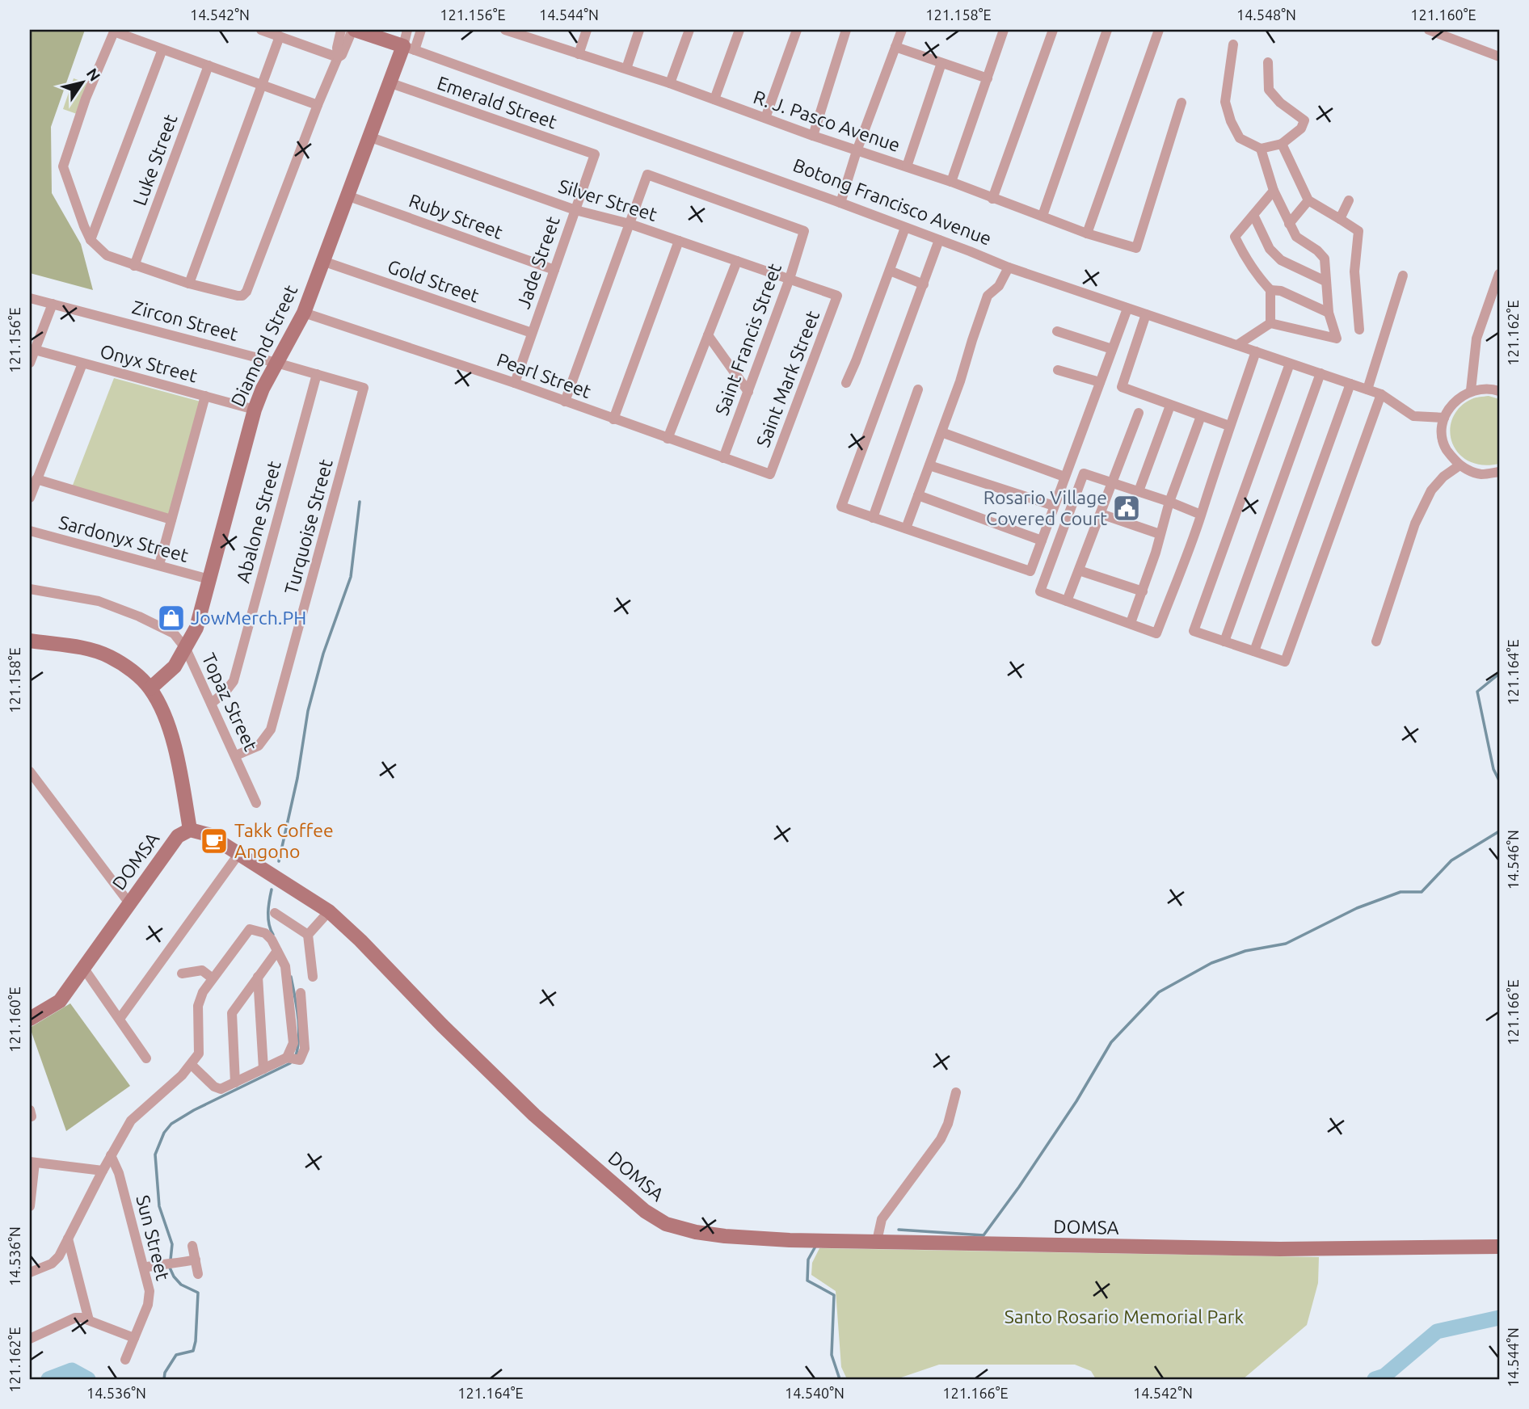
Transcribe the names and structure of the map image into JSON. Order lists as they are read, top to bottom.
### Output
{
  "streets": {
    "main road": ["Botong Francisco Avenue", "Diamond Street", "DOMSA"],
    "street": [
      "Emerald Street",
      "R. J. Pasco Avenue",
      "Luke Street",
      "Silver Street",
      "Ruby Street",
      "Jade Street",
      "Gold Street",
      "Zircon Street",
      "Saint Francis Street",
      "Onyx Street",
      "Pearl Street",
      "Saint Mark Street",
      "Abalone Street",
      "Turquoise Street",
      "Sardonyx Street",
      "Topaz Street",
      "Sun Street"
    ]
  },
  "crossings": [
    ["Emerald Street", "Jade Street"],
    ["Emerald Street", "Diamond Street"],
    ["Silver Street", "Jade Street"],
    ["Silver Street", "Saint Francis Street"],
    ["Silver Street", "Diamond Street"],
    ["Silver Street", "Saint Mark Street"],
    ["Botong Francisco Avenue", "Diamond Street"],
    ["Ruby Street", "Jade Street"],
    ["Ruby Street", "Diamond Street"],
    ["Jade Street", "Gold Street"],
    ["Jade Street", "Pearl Street"],
    ["Gold Street", "Diamond Street"],
    ["Zircon Street", "Diamond Street"],
    ["Zircon Street", "Abalone Street"],
    ["Zircon Street", "Turquoise Street"],
    ["Saint Francis Street", "Pearl Street"],
    ["Diamond Street", "Onyx Street"],
    ["Diamond Street", "Pearl Street"],
    ["Diamond Street", "Sardonyx Street"],
    ["Diamond Street", "Topaz Street"],
    ["Pearl Street", "Saint Mark Street"],
    ["Abalone Street", "Topaz Street"],
    ["Turquoise Street", "Topaz Street"]
  ],
  "parks": ["Santo Rosario Memorial Park"],
  "places": {
    "public building": ["Rosario Village Covered Court"],
    "shop": ["JowMerch.PH"],
    "cafe": ["Takk Coffee Angono"]
  },
  "north": "top right",
  "coordinates": [
    "14.542°N",
    "121.156°E",
    "14.544°N",
    "121.158°E",
    "14.548°N",
    "121.160°E",
    "121.162°E",
    "121.164°E",
    "14.546°N",
    "121.166°E",
    "14.536°N",
    "14.540°N"
  ]
}
